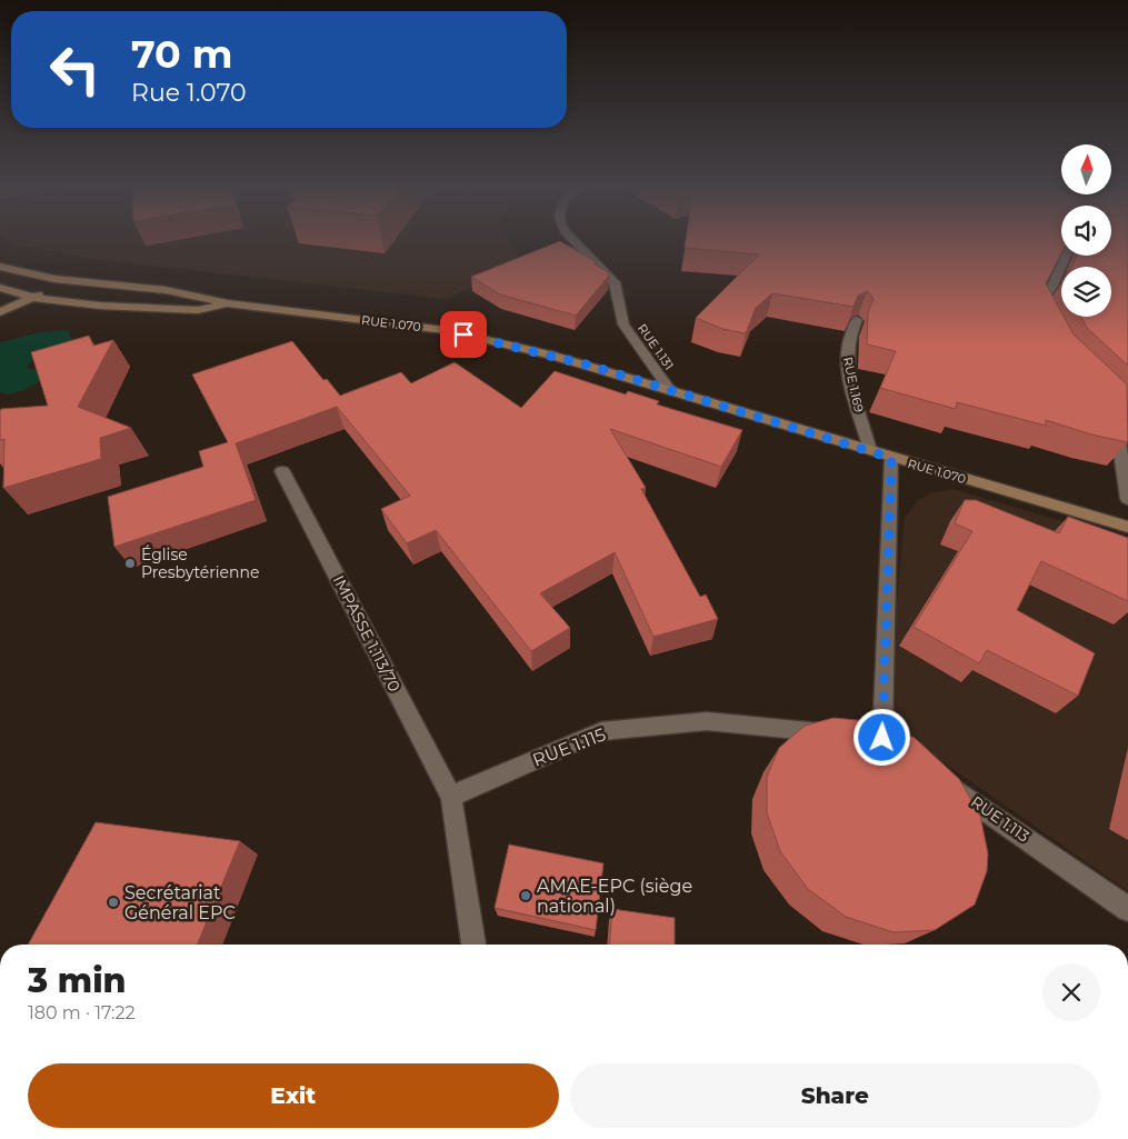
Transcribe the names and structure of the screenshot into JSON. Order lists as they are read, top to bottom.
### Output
{
  "streets": {
    "main road": ["RUE 1.070"],
    "street": [
      "RUE 1.131",
      "RUE 1.169",
      "IMPASSE 1.113/70",
      "RUE 1.115",
      "RUE 1.113"
    ]
  },
  "crossings": [
    ["RUE 1.070", "RUE 1.131"],
    ["RUE 1.070", "RUE 1.169"],
    ["IMPASSE 1.113/70", "RUE 1.115"]
  ],
  "places": ["Église Presbytérienne", "AMAE-EPC (siège national)", "Secrétariat Général EPC"],
  "north": "top",
  "page": {
    "turn": ["70 m", "Rue 1.070"],
    "heading": ["3 min", "180 m · 17:22"],
    "buttons": ["Exit", "Share"]
  }
}
